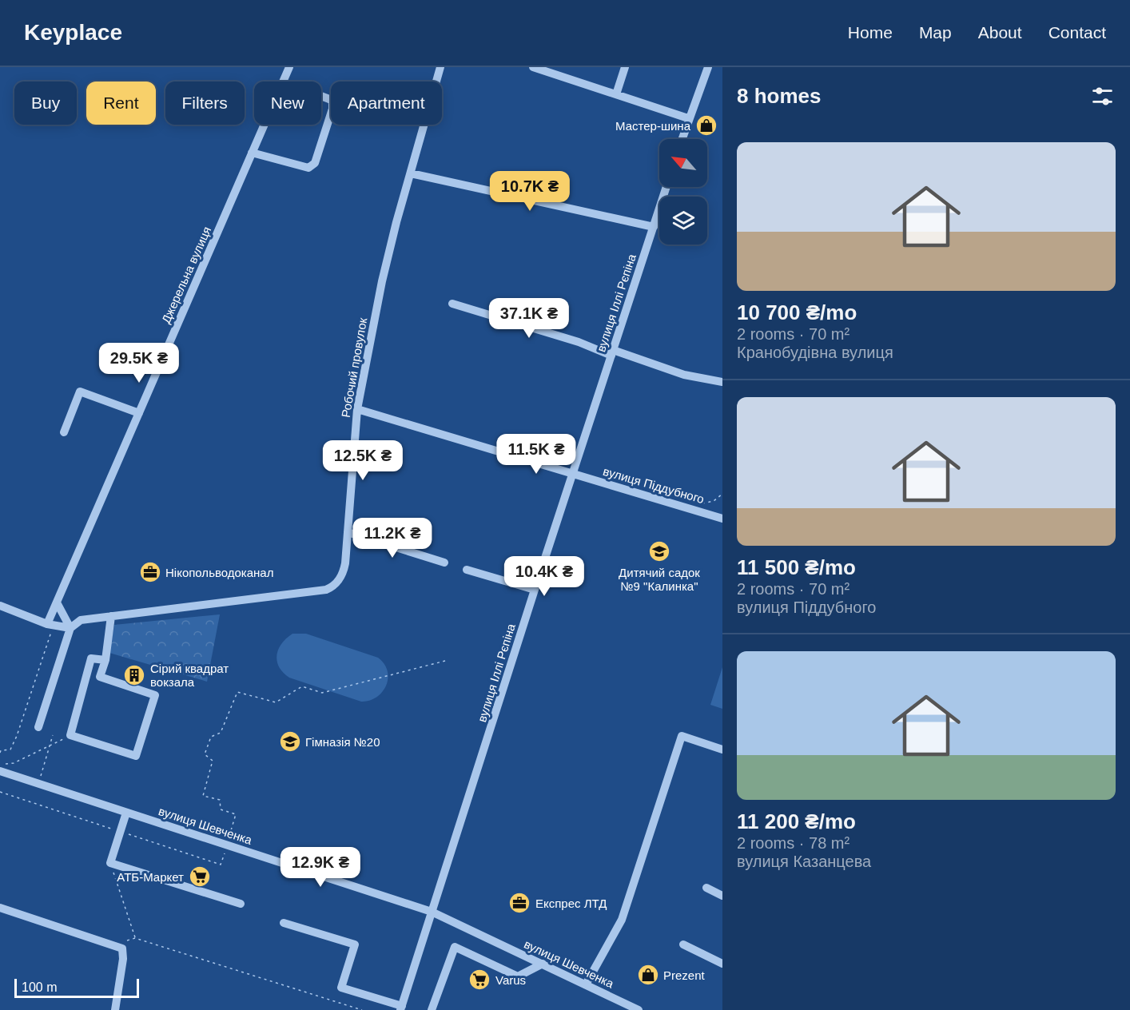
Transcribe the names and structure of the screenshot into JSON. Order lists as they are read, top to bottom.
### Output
{
  "streets": {
    "street": [
      "Джерельна вулиця",
      "вулиця Іллі Рєпіна",
      "Робочий провулок",
      "вулиця Піддубного",
      "вулиця Шевченка"
    ]
  },
  "crossings": [
    ["вулиця Іллі Рєпіна", "вулиця Піддубного"],
    ["вулиця Іллі Рєпіна", "вулиця Шевченка"],
    ["Робочий провулок", "вулиця Піддубного"]
  ],
  "places": {
    "shop": ["Мастер-шина", "Prezent"],
    "school or university": ["Дитячий садок №9 \"Калинка\"", "Гімназія №20"],
    "office": ["Нікопольводоканал", "Експрес ЛТД"],
    "building": ["Сірий квадрат вокзала"],
    "supermarket": ["АТБ-Маркет", "Varus"]
  },
  "scale_bar": "100 m",
  "north": "top left",
  "page": {
    "header": "Keyplace",
    "nav": [
      "Home",
      "Map",
      "About",
      "Contact"
    ],
    "heading": "8 homes",
    "chip": [
      "Buy",
      "Rent",
      "Filters",
      "New",
      "Apartment"
    ],
    "list": [
      {
        "name": "10 700 ₴/mo",
        "note": "2 rooms · 70 m² · Кранобудівна вулиця"
      },
      {
        "name": "11 500 ₴/mo",
        "note": "2 rooms · 70 m² · вулиця Піддубного"
      },
      {
        "name": "11 200 ₴/mo",
        "note": "2 rooms · 78 m² · вулиця Казанцева"
      }
    ],
    "price": [
      "10.7K ₴",
      "37.1K ₴",
      "29.5K ₴",
      "11.5K ₴",
      "12.5K ₴",
      "11.2K ₴",
      "10.4K ₴",
      "12.9K ₴"
    ],
    "scale": "100 m"
  }
}
